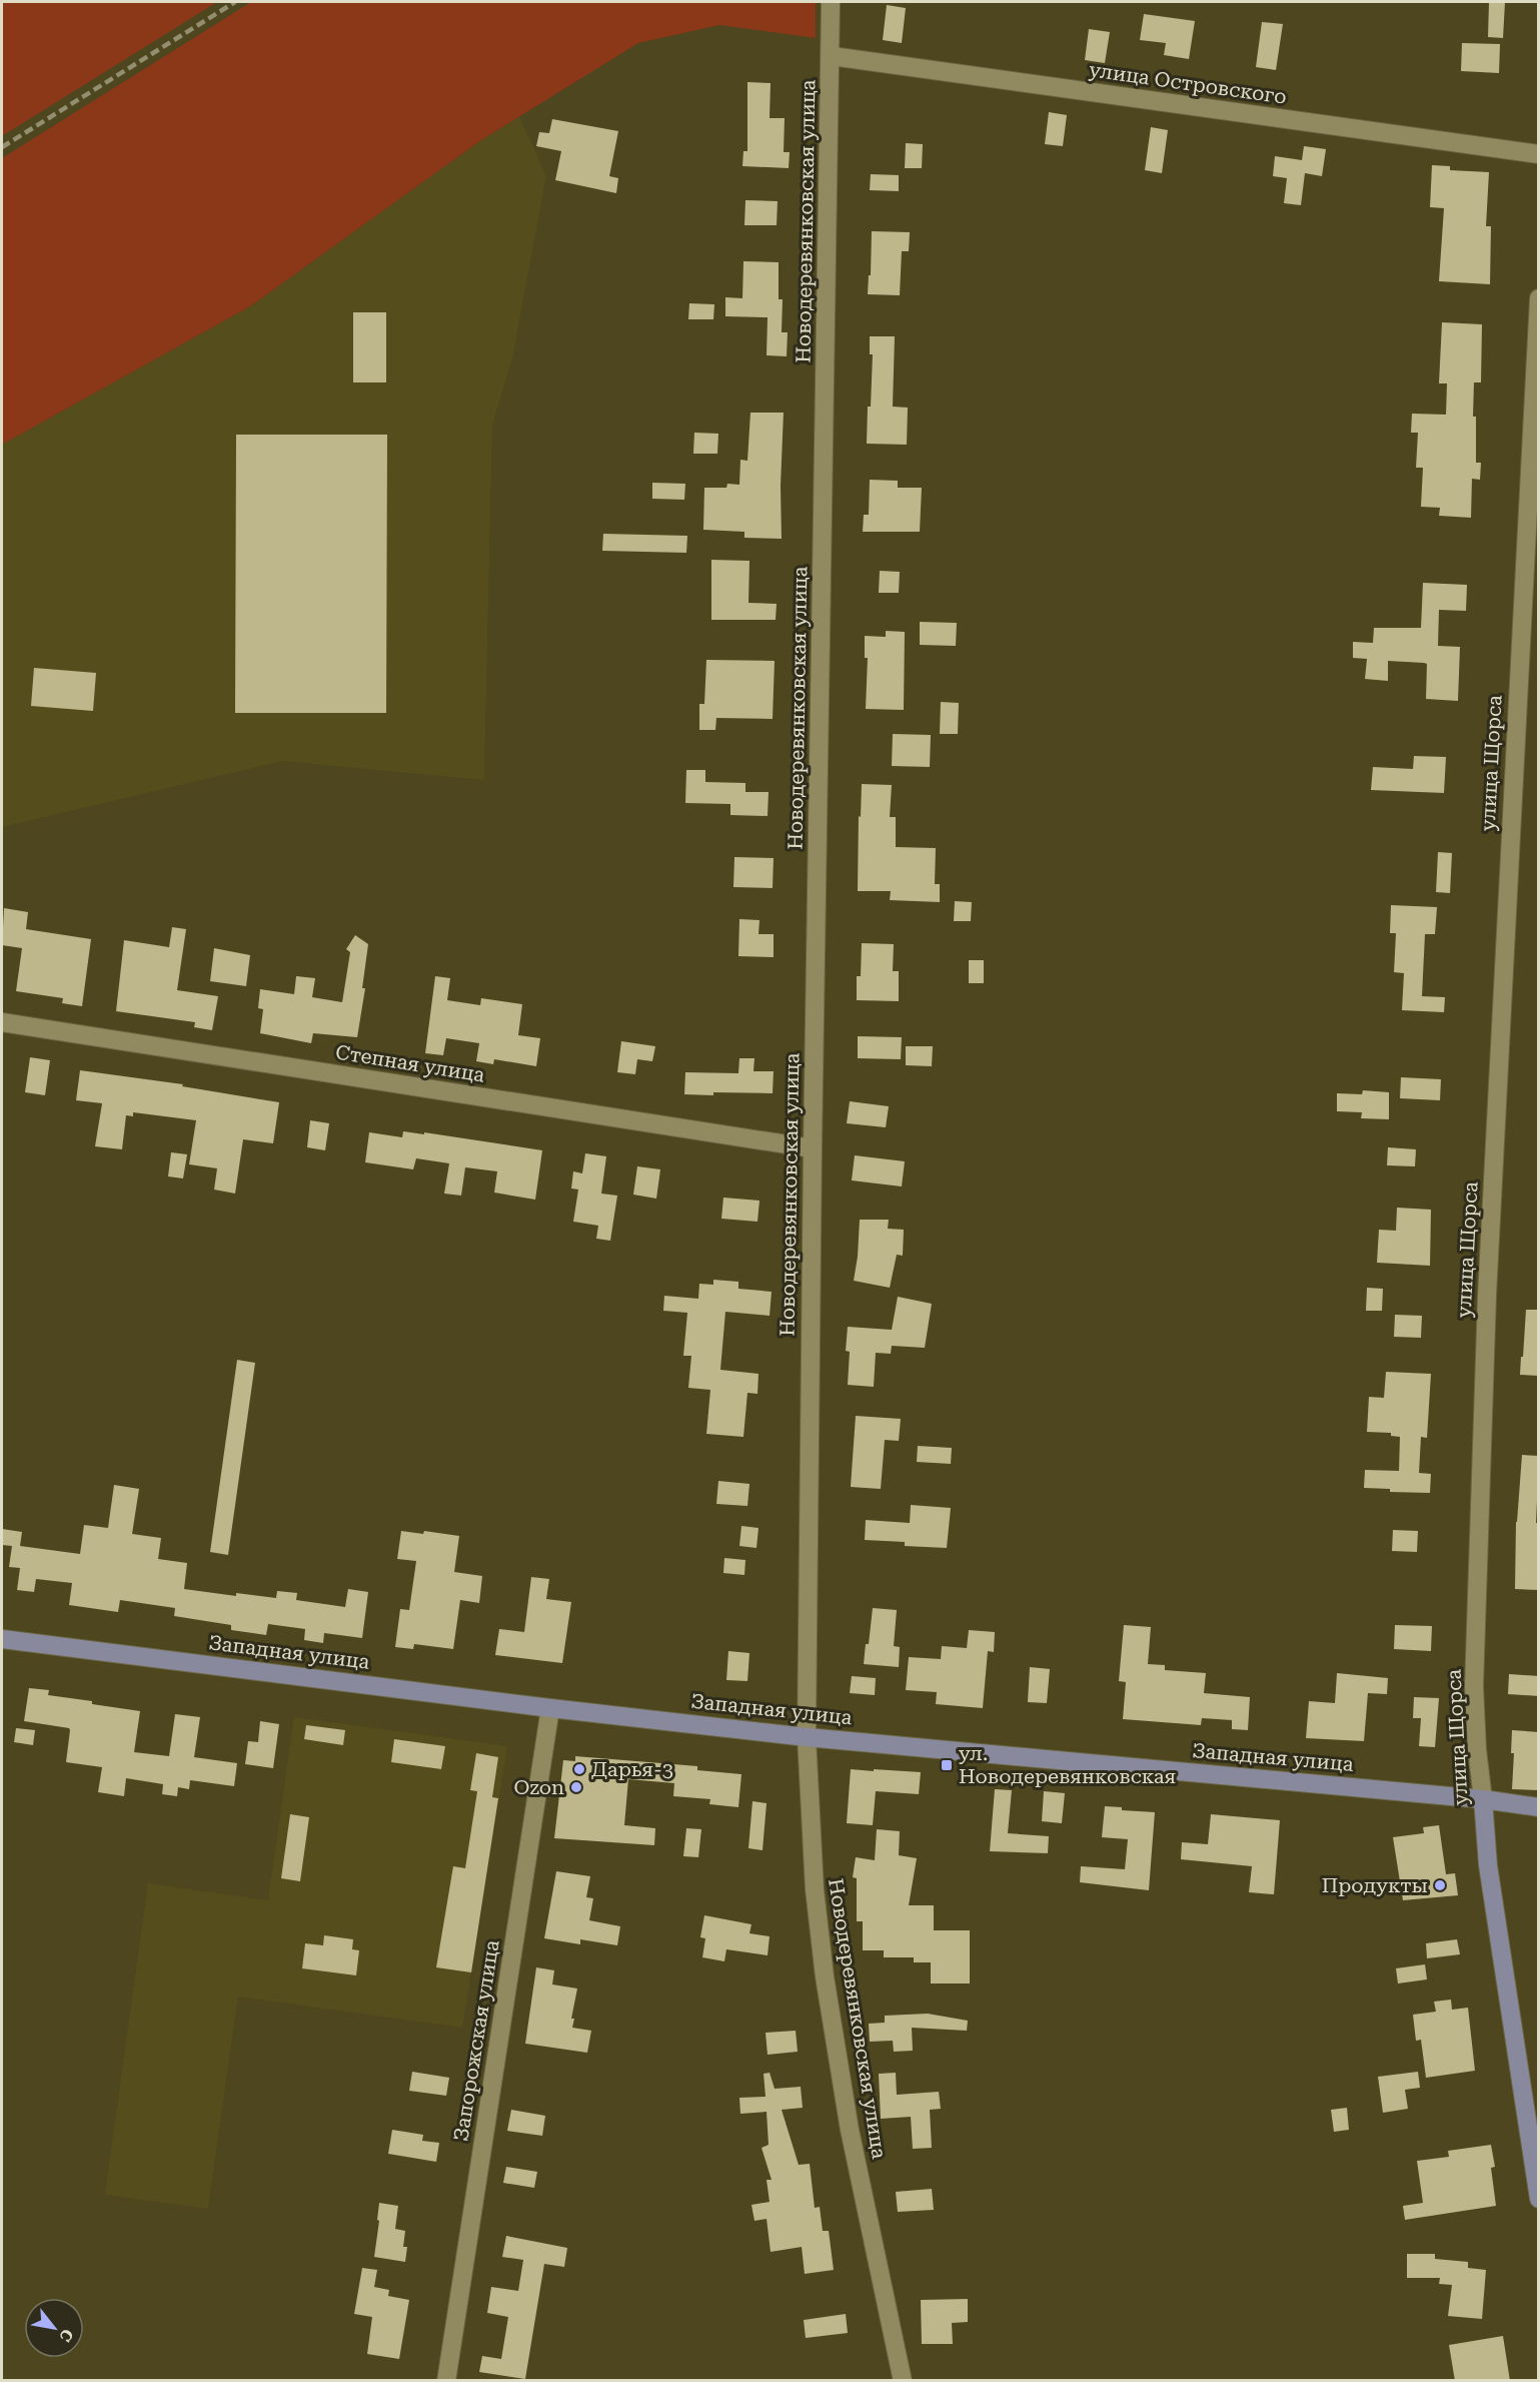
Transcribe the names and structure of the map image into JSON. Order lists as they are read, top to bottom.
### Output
{
  "streets": {
    "main road": ["улица Щорса", "Западная улица"],
    "street": [
      "улица Островского",
      "Новодеревянковская улица",
      "Степная улица",
      "Запорожская улица"
    ]
  },
  "crossings": [
    ["улица Островского", "Новодеревянковская улица"],
    ["Новодеревянковская улица", "Степная улица"],
    ["Новодеревянковская улица", "Западная улица"],
    ["улица Щорса", "Западная улица"],
    ["Западная улица", "Запорожская улица"]
  ],
  "places": {
    "transit": ["ул. Новодеревянковская"],
    "other": ["Дарья-3", "Ozon", "Продукты"]
  },
  "north": "bottom right"
}
